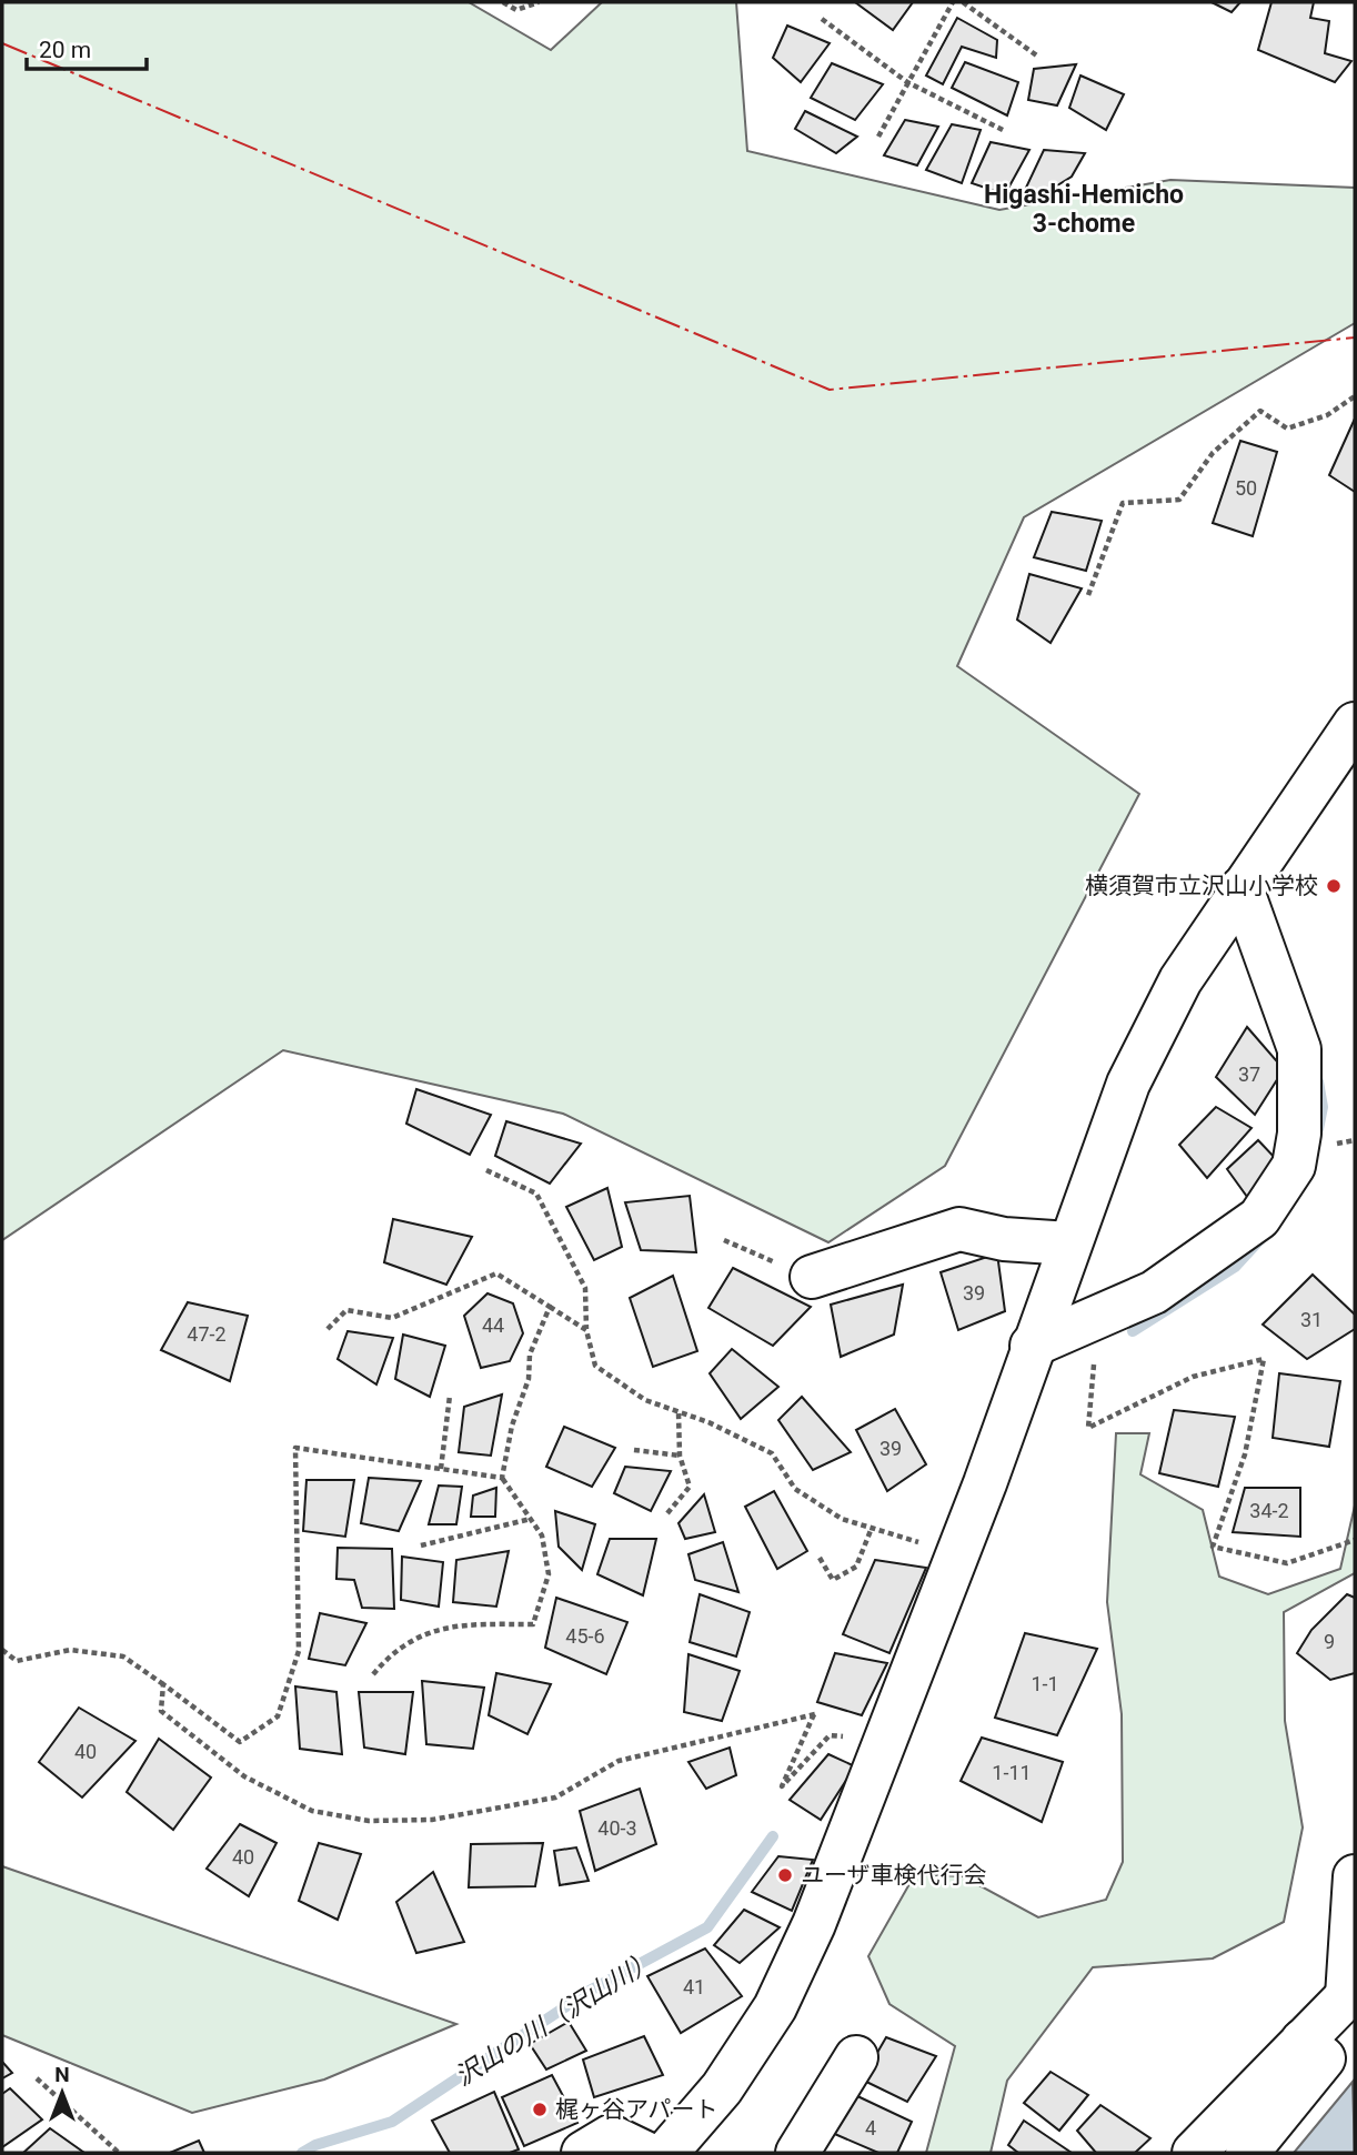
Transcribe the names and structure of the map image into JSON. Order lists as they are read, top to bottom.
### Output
{
  "districts": ["Higashi-Hemicho 3-chome"],
  "water": ["沢山の川（沢山川）"],
  "places": ["横須賀市立沢山小学校", "ユーザ車検代行会", "梶ヶ谷アパート"],
  "house_numbers": [
    "50",
    "37",
    "39",
    "31",
    "44",
    "47-2",
    "39",
    "34-2",
    "45-6",
    "9",
    "1-1",
    "40",
    "1-11",
    "40-3",
    "40",
    "41",
    "4"
  ],
  "scale_bar": "20 m",
  "north": "top"
}
